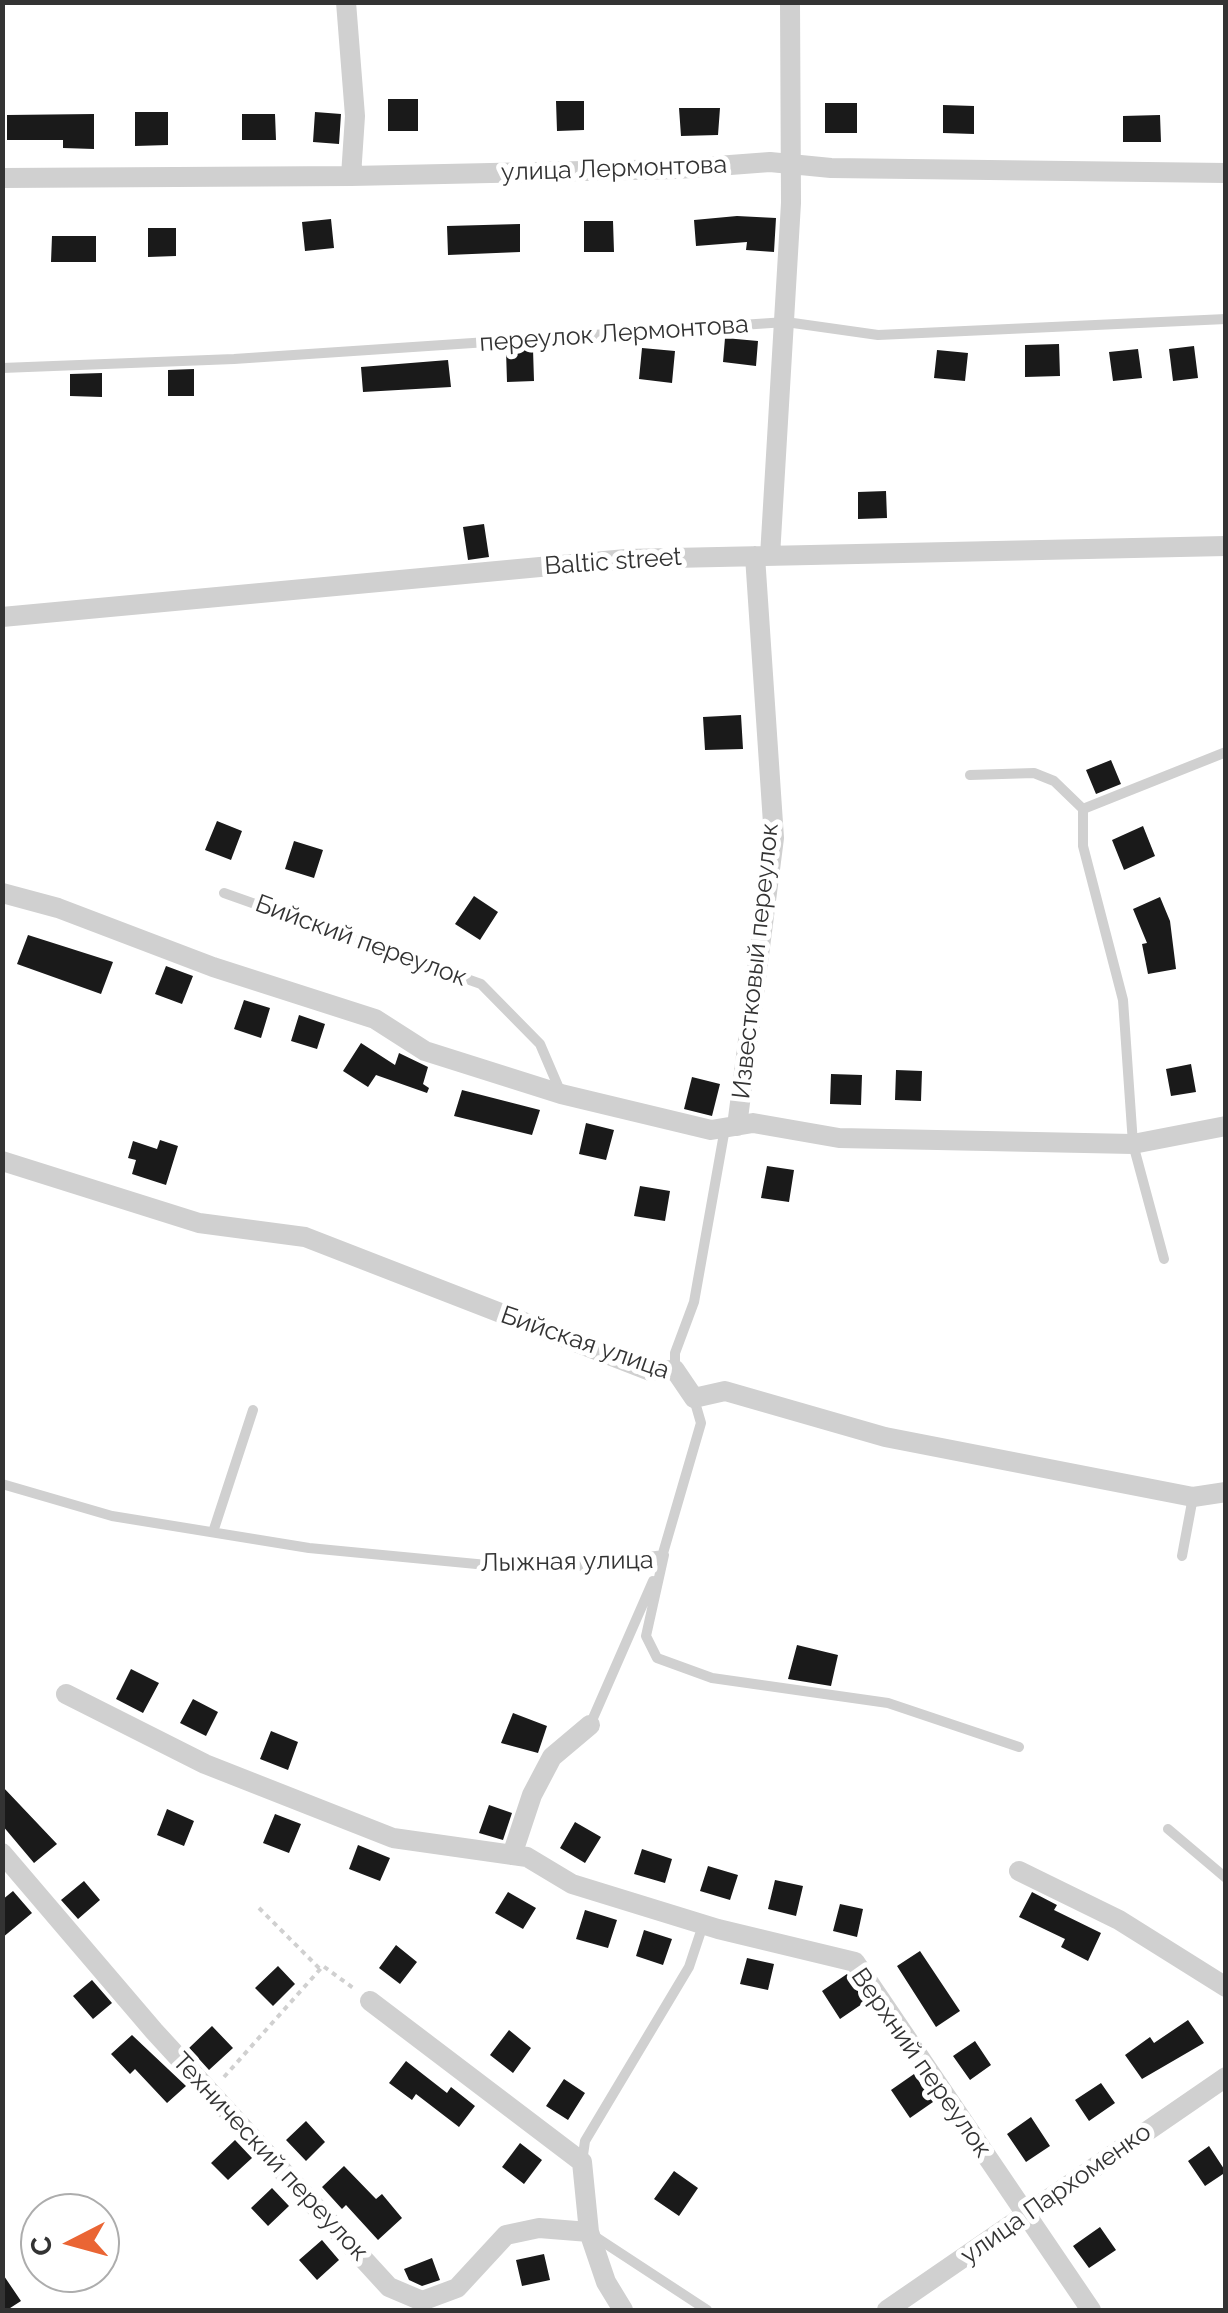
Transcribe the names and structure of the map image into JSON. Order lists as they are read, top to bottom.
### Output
{
  "streets": {
    "street": [
      "улица Лермонтова",
      "Baltic street",
      "Известковый переулок",
      "Бийская улица",
      "Верхний переулок",
      "Технический переулок",
      "улица Пархоменко"
    ],
    "lane": ["переулок Лермонтова", "Бийский переулок", "Лыжная улица"]
  },
  "crossings": [
    ["улица Лермонтова", "Известковый переулок"],
    ["переулок Лермонтова", "Известковый переулок"],
    ["Baltic street", "Известковый переулок"],
    ["Известковый переулок", "Бийская улица"],
    ["Верхний переулок", "улица Пархоменко"]
  ],
  "north": "left"
}
